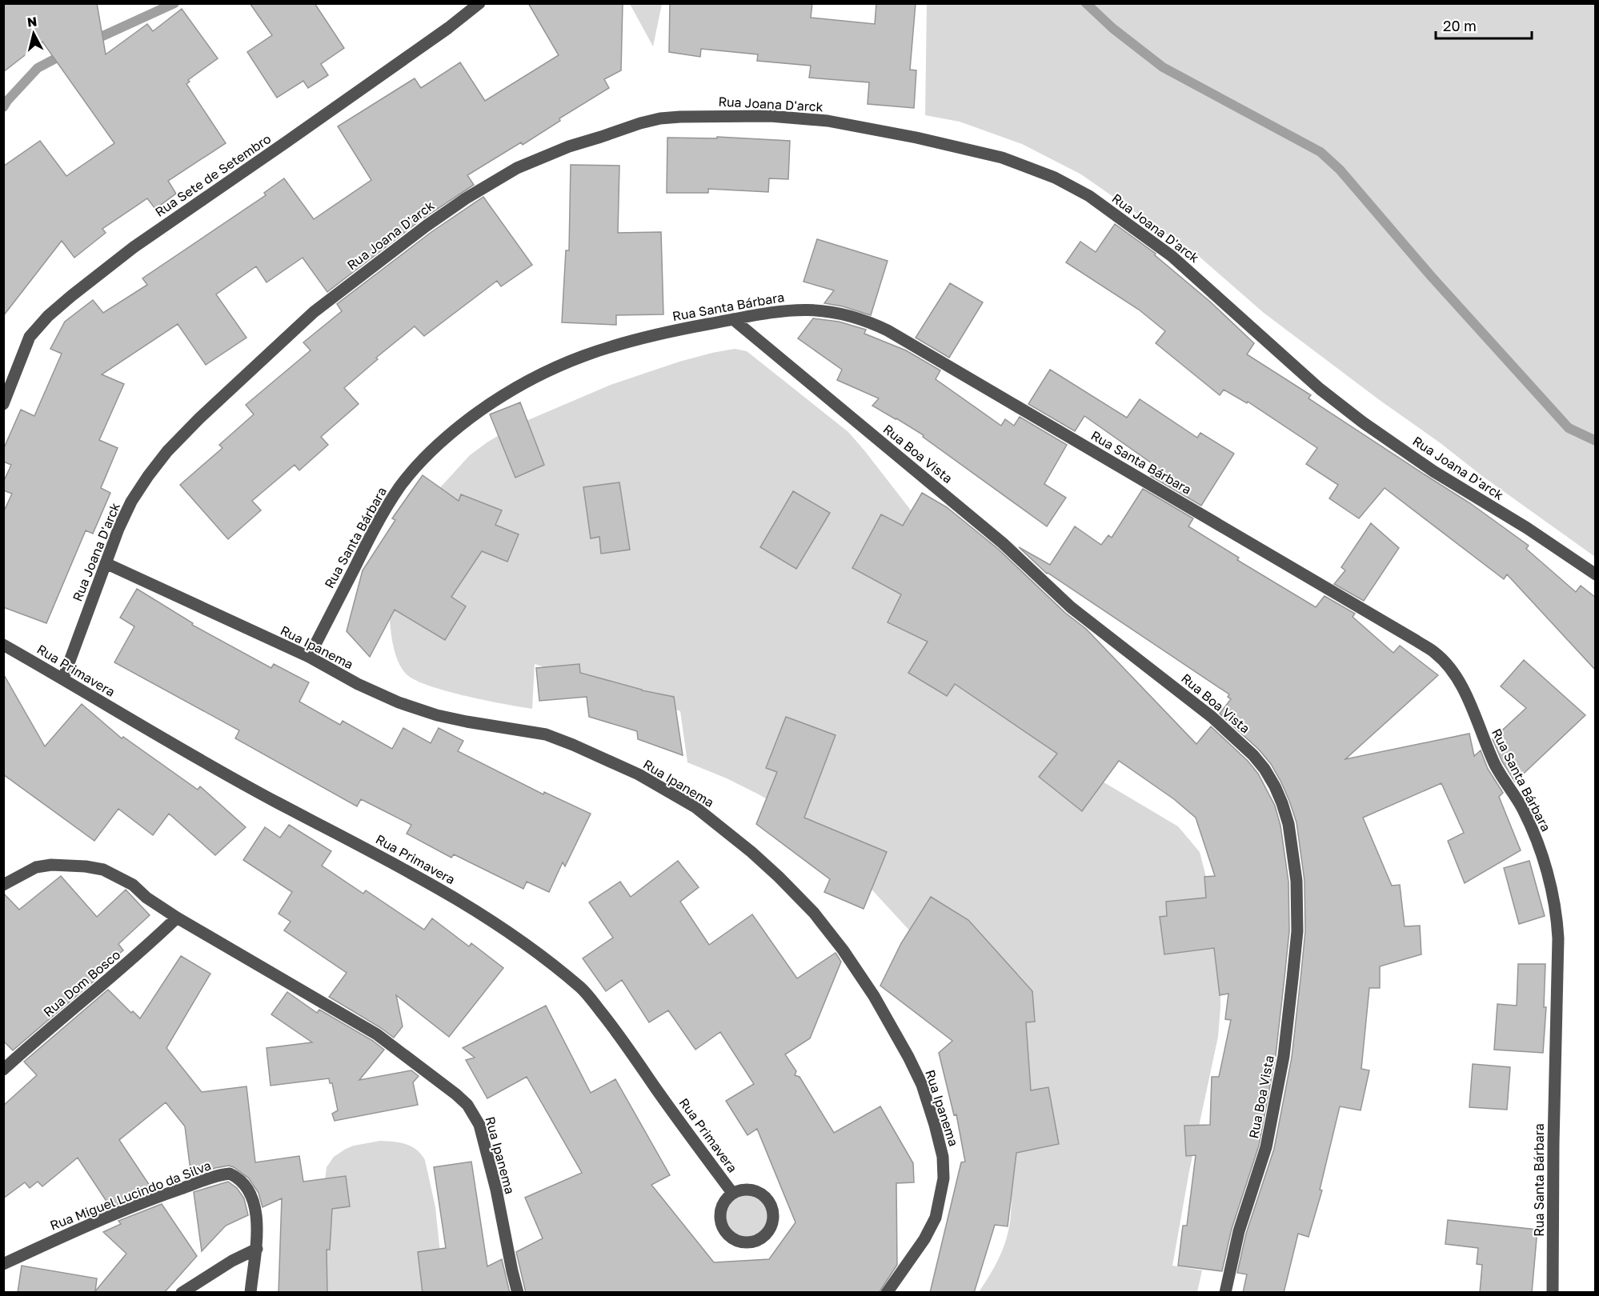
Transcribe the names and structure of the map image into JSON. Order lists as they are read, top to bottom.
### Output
{
  "streets": {
    "street": [
      "Rua Joana D'arck",
      "Rua Sete de Setembro",
      "Rua Santa Bárbara",
      "Rua Boa Vista",
      "Rua Ipanema",
      "Rua Primavera",
      "Rua Dom Bosco",
      "Rua Miguel Lucindo da Silva"
    ]
  },
  "crossings": [
    ["Rua Joana D'arck", "Rua Ipanema"],
    ["Rua Joana D'arck", "Rua Primavera"],
    ["Rua Santa Bárbara", "Rua Boa Vista"],
    ["Rua Santa Bárbara", "Rua Ipanema"],
    ["Rua Ipanema", "Rua Dom Bosco"]
  ],
  "scale_bar": "20 m",
  "north": "top"
}
